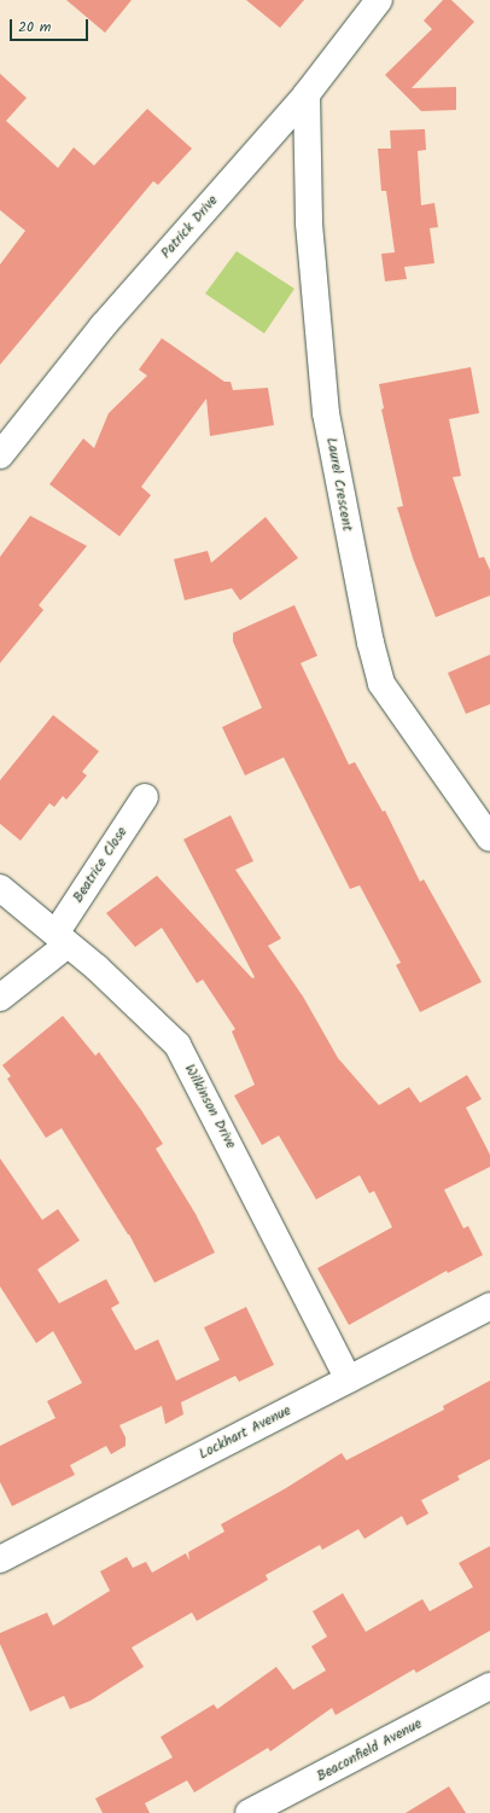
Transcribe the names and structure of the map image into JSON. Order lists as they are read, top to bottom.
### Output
{
  "streets": {
    "street": [
      "Patrick Drive",
      "Laurel Crescent",
      "Beatrice Close",
      "Wilkinson Drive",
      "Lockhart Avenue",
      "Beaconfield Avenue"
    ]
  },
  "crossings": [
    ["Patrick Drive", "Laurel Crescent"],
    ["Beatrice Close", "Wilkinson Drive"],
    ["Wilkinson Drive", "Lockhart Avenue"]
  ],
  "scale_bar": "20 m"
}
